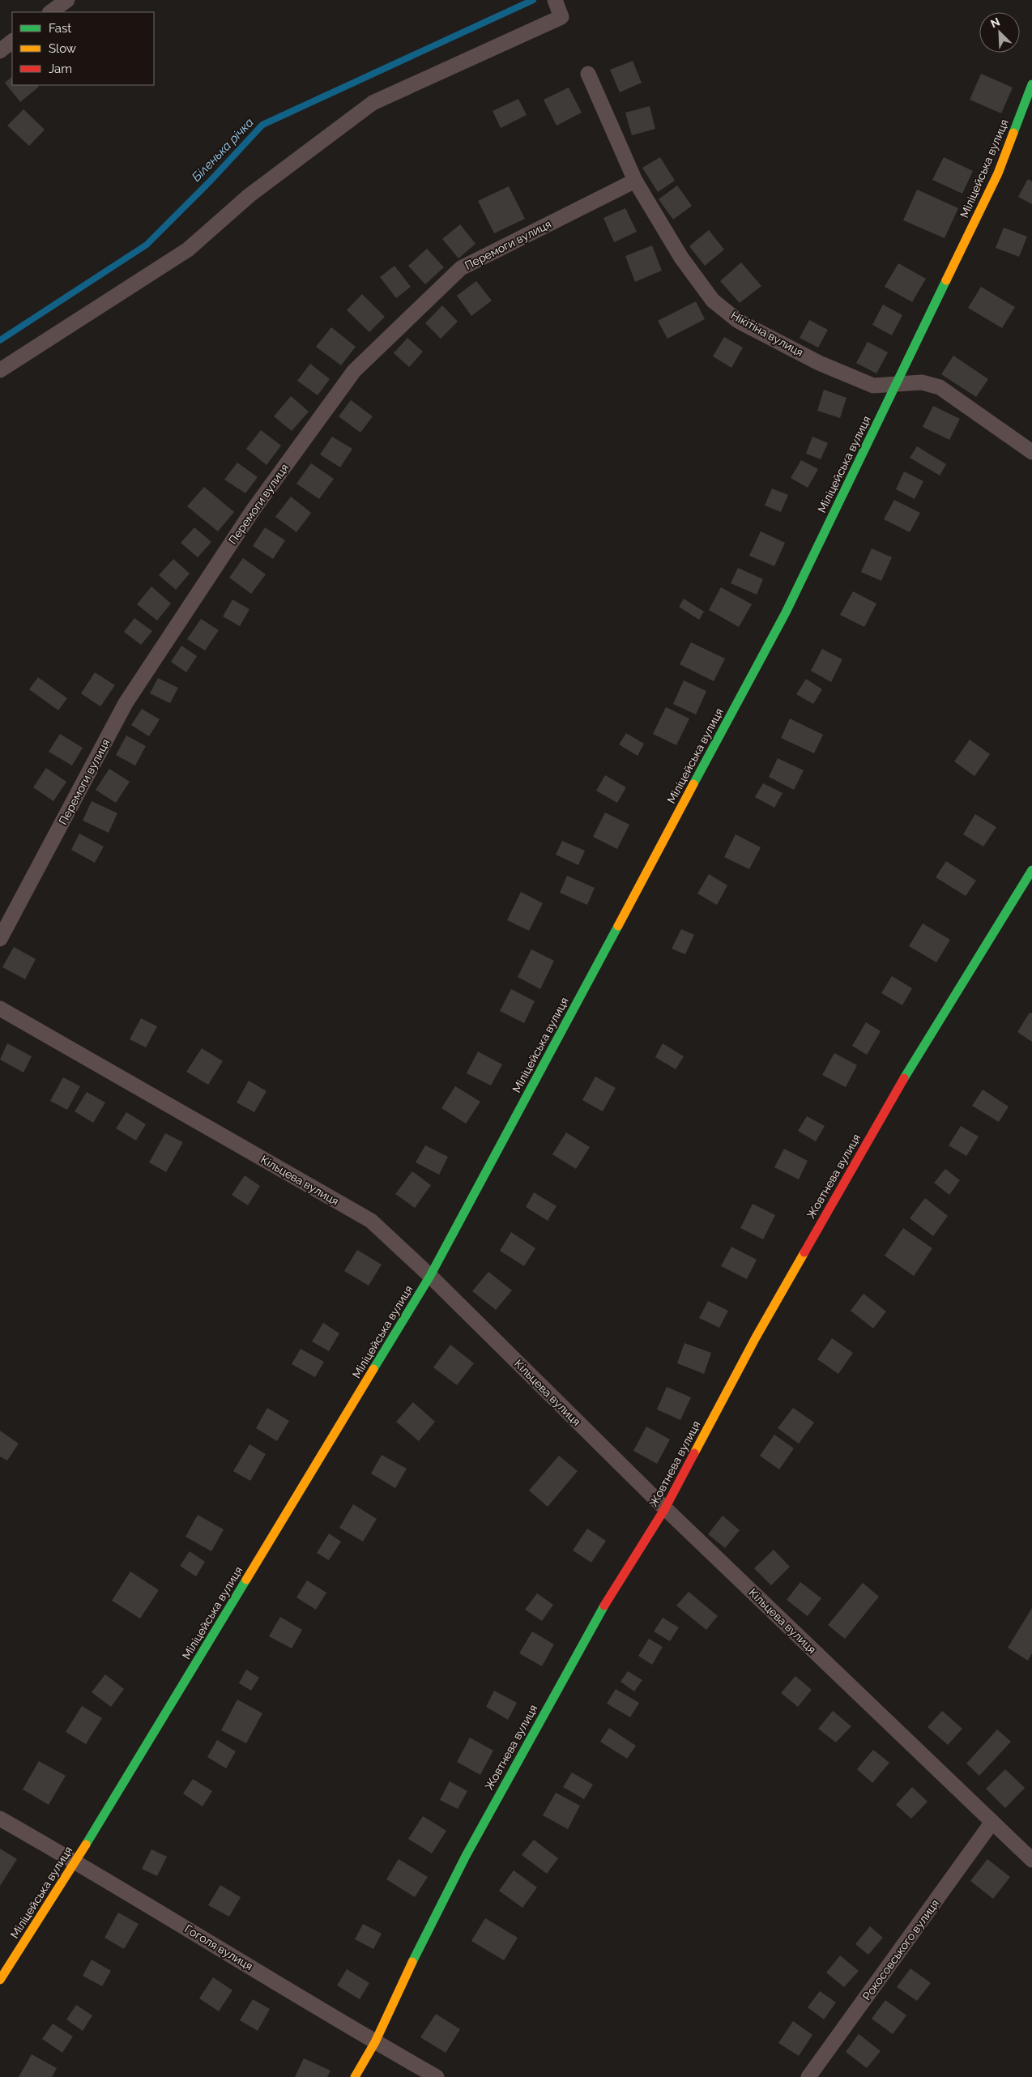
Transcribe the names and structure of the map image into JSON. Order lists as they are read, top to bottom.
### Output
{
  "streets": {
    "street": [
      "Міліцейська вулиця",
      "Перемоги вулиця",
      "Нікітіна вулиця",
      "Жовтнева вулиця",
      "Кільцева вулиця",
      "Гоголя вулиця",
      "Рокосовського вулиця"
    ]
  },
  "crossings": [
    ["Міліцейська вулиця", "Нікітіна вулиця"],
    ["Міліцейська вулиця", "Кільцева вулиця"],
    ["Міліцейська вулиця", "Гоголя вулиця"],
    ["Перемоги вулиця", "Нікітіна вулиця"],
    ["Жовтнева вулиця", "Кільцева вулиця"],
    ["Жовтнева вулиця", "Гоголя вулиця"],
    ["Кільцева вулиця", "Рокосовського вулиця"]
  ],
  "water": ["Біленька річка"],
  "legend": ["Fast", "Slow", "Jam"],
  "north": "top left"
}
